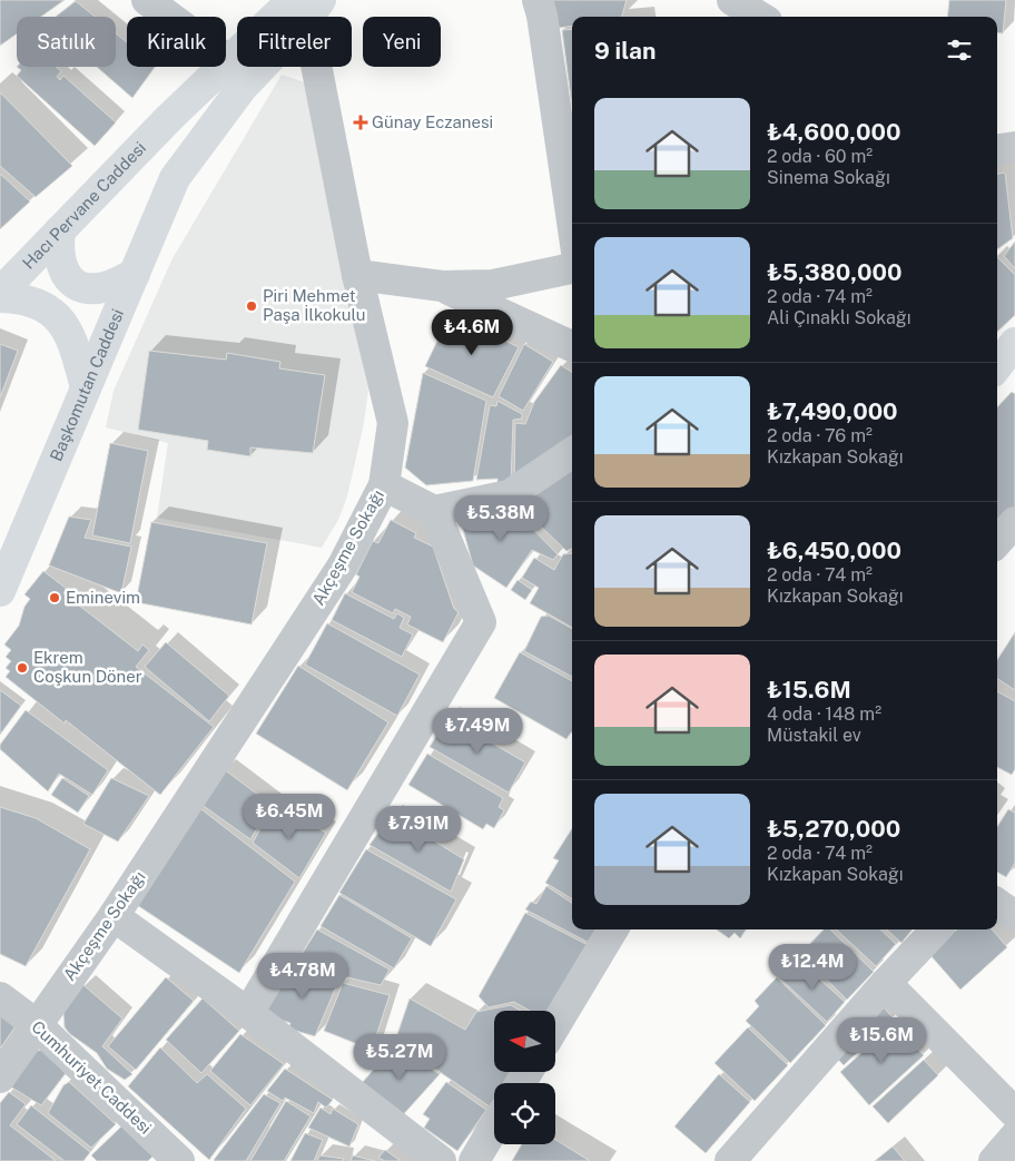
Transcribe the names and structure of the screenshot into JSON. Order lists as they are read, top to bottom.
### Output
{
  "streets": {
    "main road": ["Hacı Pervane Caddesi", "Başkomutan Caddesi"],
    "street": ["Akçeşme Sokağı", "Cumhuriyet Caddesi"]
  },
  "crossings": [
    ["Hacı Pervane Caddesi", "Başkomutan Caddesi"],
    ["Hacı Pervane Caddesi", "Akçeşme Sokağı"],
    ["Başkomutan Caddesi", "Akçeşme Sokağı"],
    ["Akçeşme Sokağı", "Cumhuriyet Caddesi"]
  ],
  "places": {
    "health": ["Günay Eczanesi"],
    "other": ["Piri Mehmet Paşa İlkokulu", "Eminevim", "Ekrem Coşkun Döner"]
  },
  "north": "left",
  "page": {
    "chip": [
      "Satılık",
      "Kiralık",
      "Filtreler",
      "Yeni"
    ],
    "heading": "9 ilan",
    "list": [
      {
        "name": "₺4,600,000",
        "note": "2 oda · 60 m² · Sinema Sokağı"
      },
      {
        "name": "₺5,380,000",
        "note": "2 oda · 74 m² · Ali Çınaklı Sokağı"
      },
      {
        "name": "₺7,490,000",
        "note": "2 oda · 76 m² · Kızkapan Sokağı"
      },
      {
        "name": "₺6,450,000",
        "note": "2 oda · 74 m² · Kızkapan Sokağı"
      },
      {
        "name": "₺15.6M",
        "note": "4 oda · 148 m² · Müstakil ev"
      },
      {
        "name": "₺5,270,000",
        "note": "2 oda · 74 m² · Kızkapan Sokağı"
      }
    ],
    "price": [
      "₺4.6M",
      "₺5.38M",
      "₺7.49M",
      "₺6.45M",
      "₺7.91M",
      "₺12.4M",
      "₺4.78M",
      "₺15.6M",
      "₺5.27M"
    ]
  }
}
